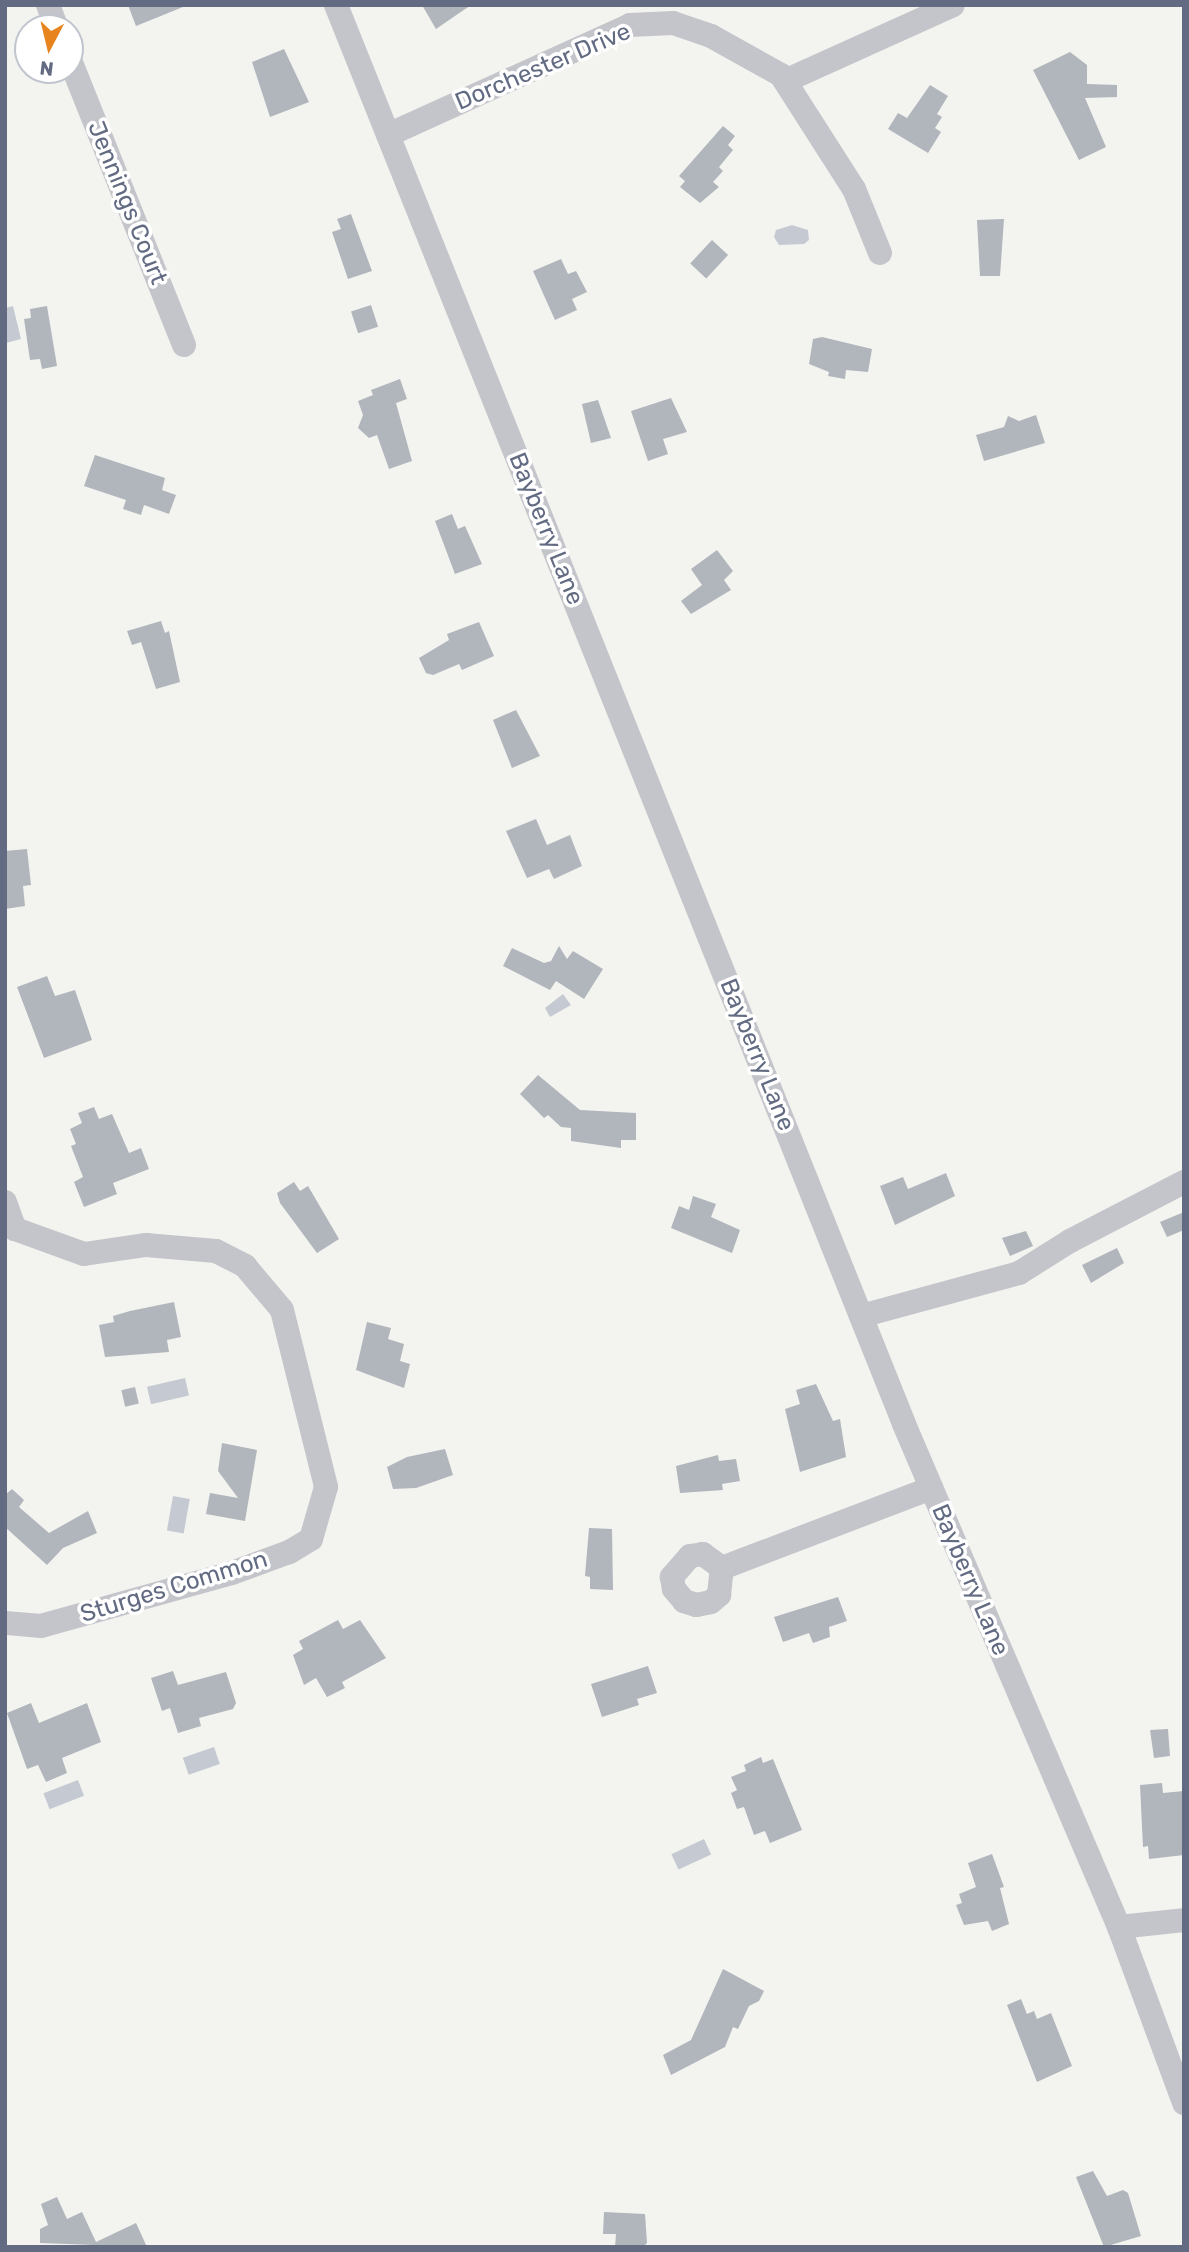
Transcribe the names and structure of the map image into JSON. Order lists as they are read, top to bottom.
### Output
{
  "streets": {
    "street": [
      "Dorchester Drive",
      "Jennings Court",
      "Bayberry Lane",
      "Sturges Common"
    ]
  },
  "crossings": [
    ["Dorchester Drive", "Bayberry Lane"]
  ],
  "north": "bottom"
}
